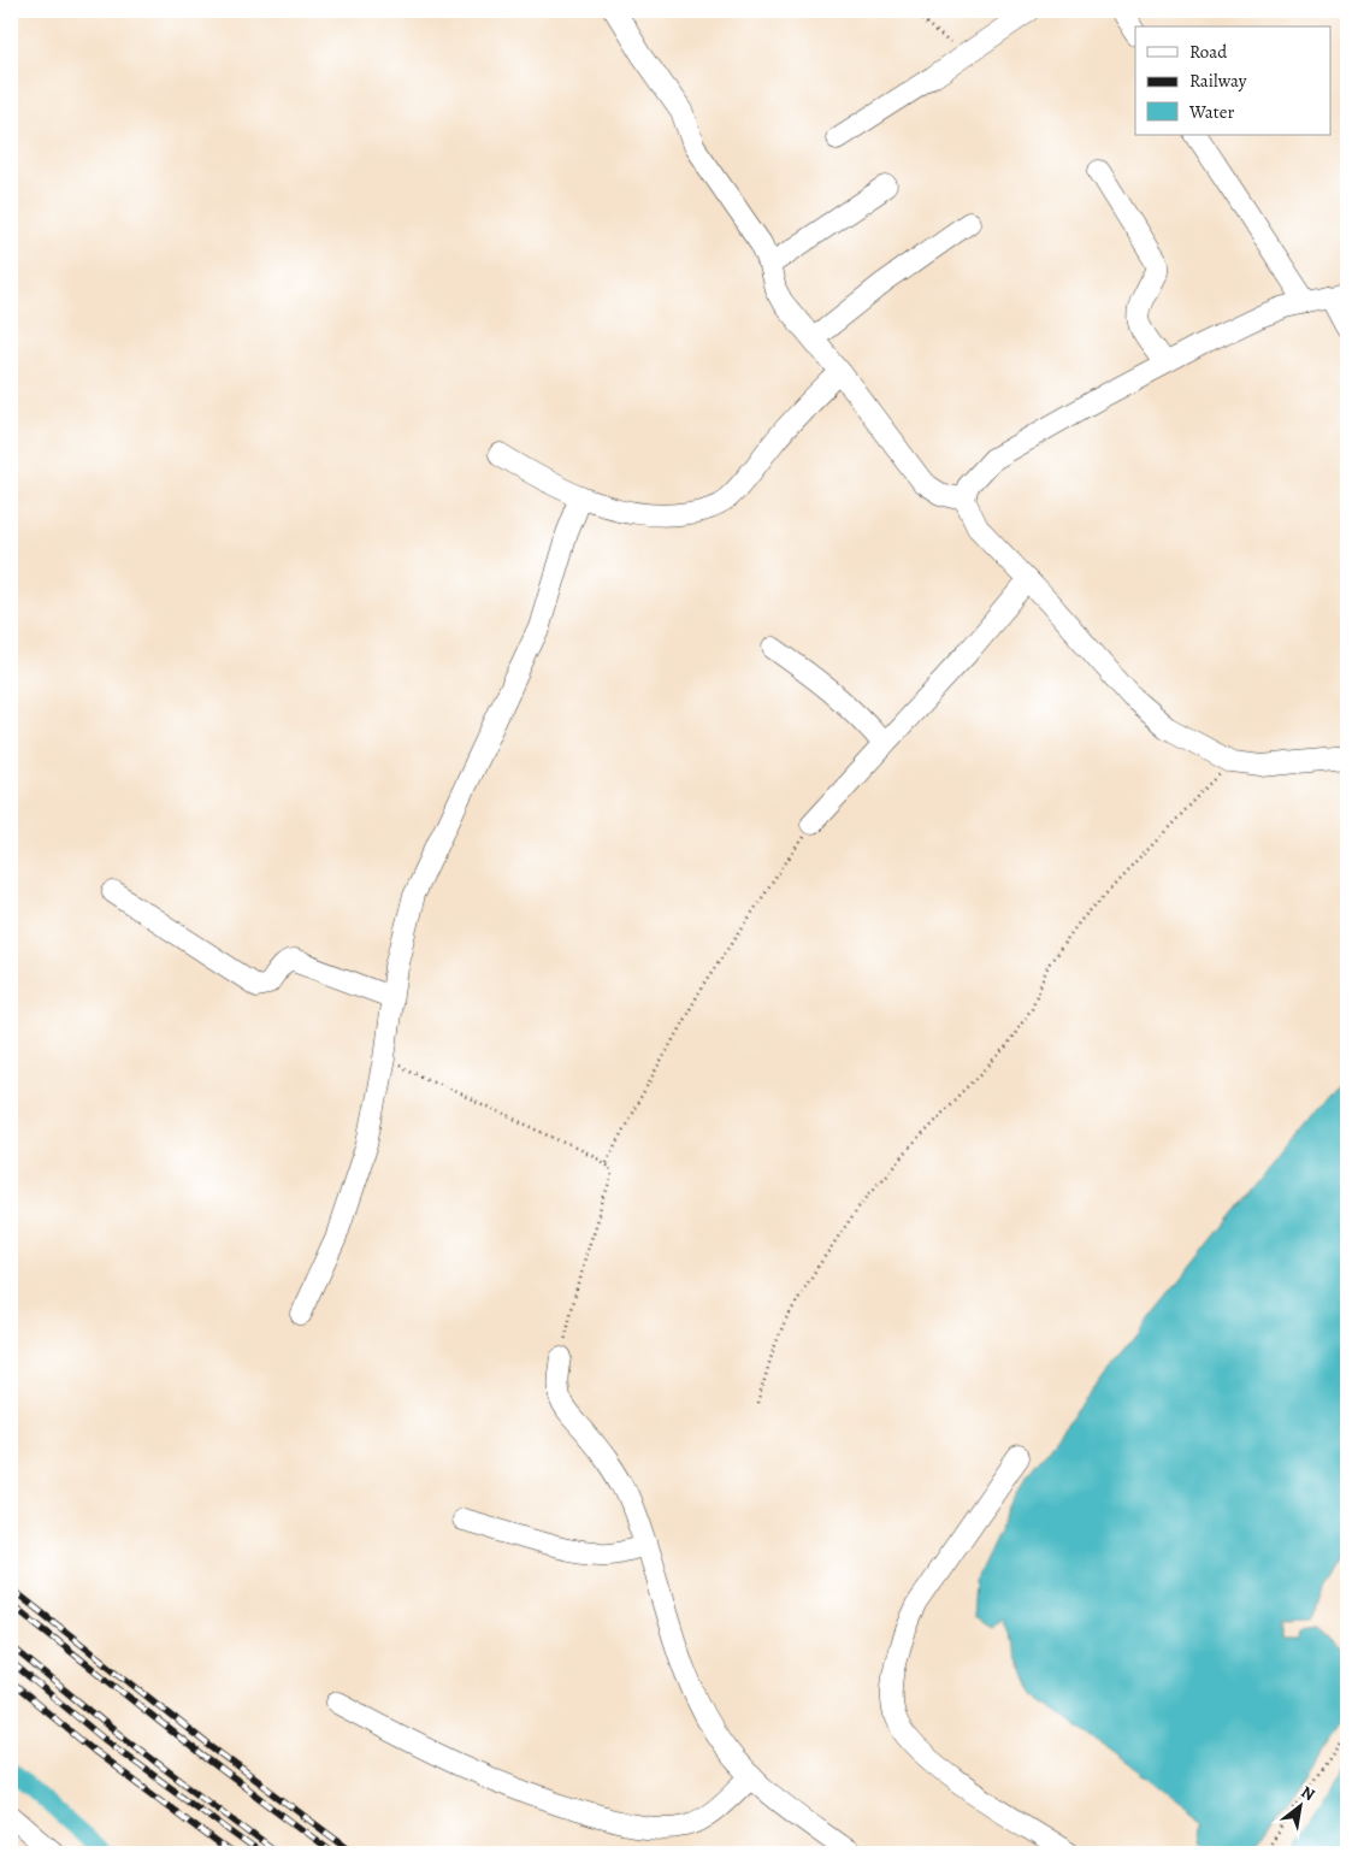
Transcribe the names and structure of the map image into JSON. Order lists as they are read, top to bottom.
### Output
{
  "legend": ["Road", "Railway", "Water"],
  "north": "top right"
}
